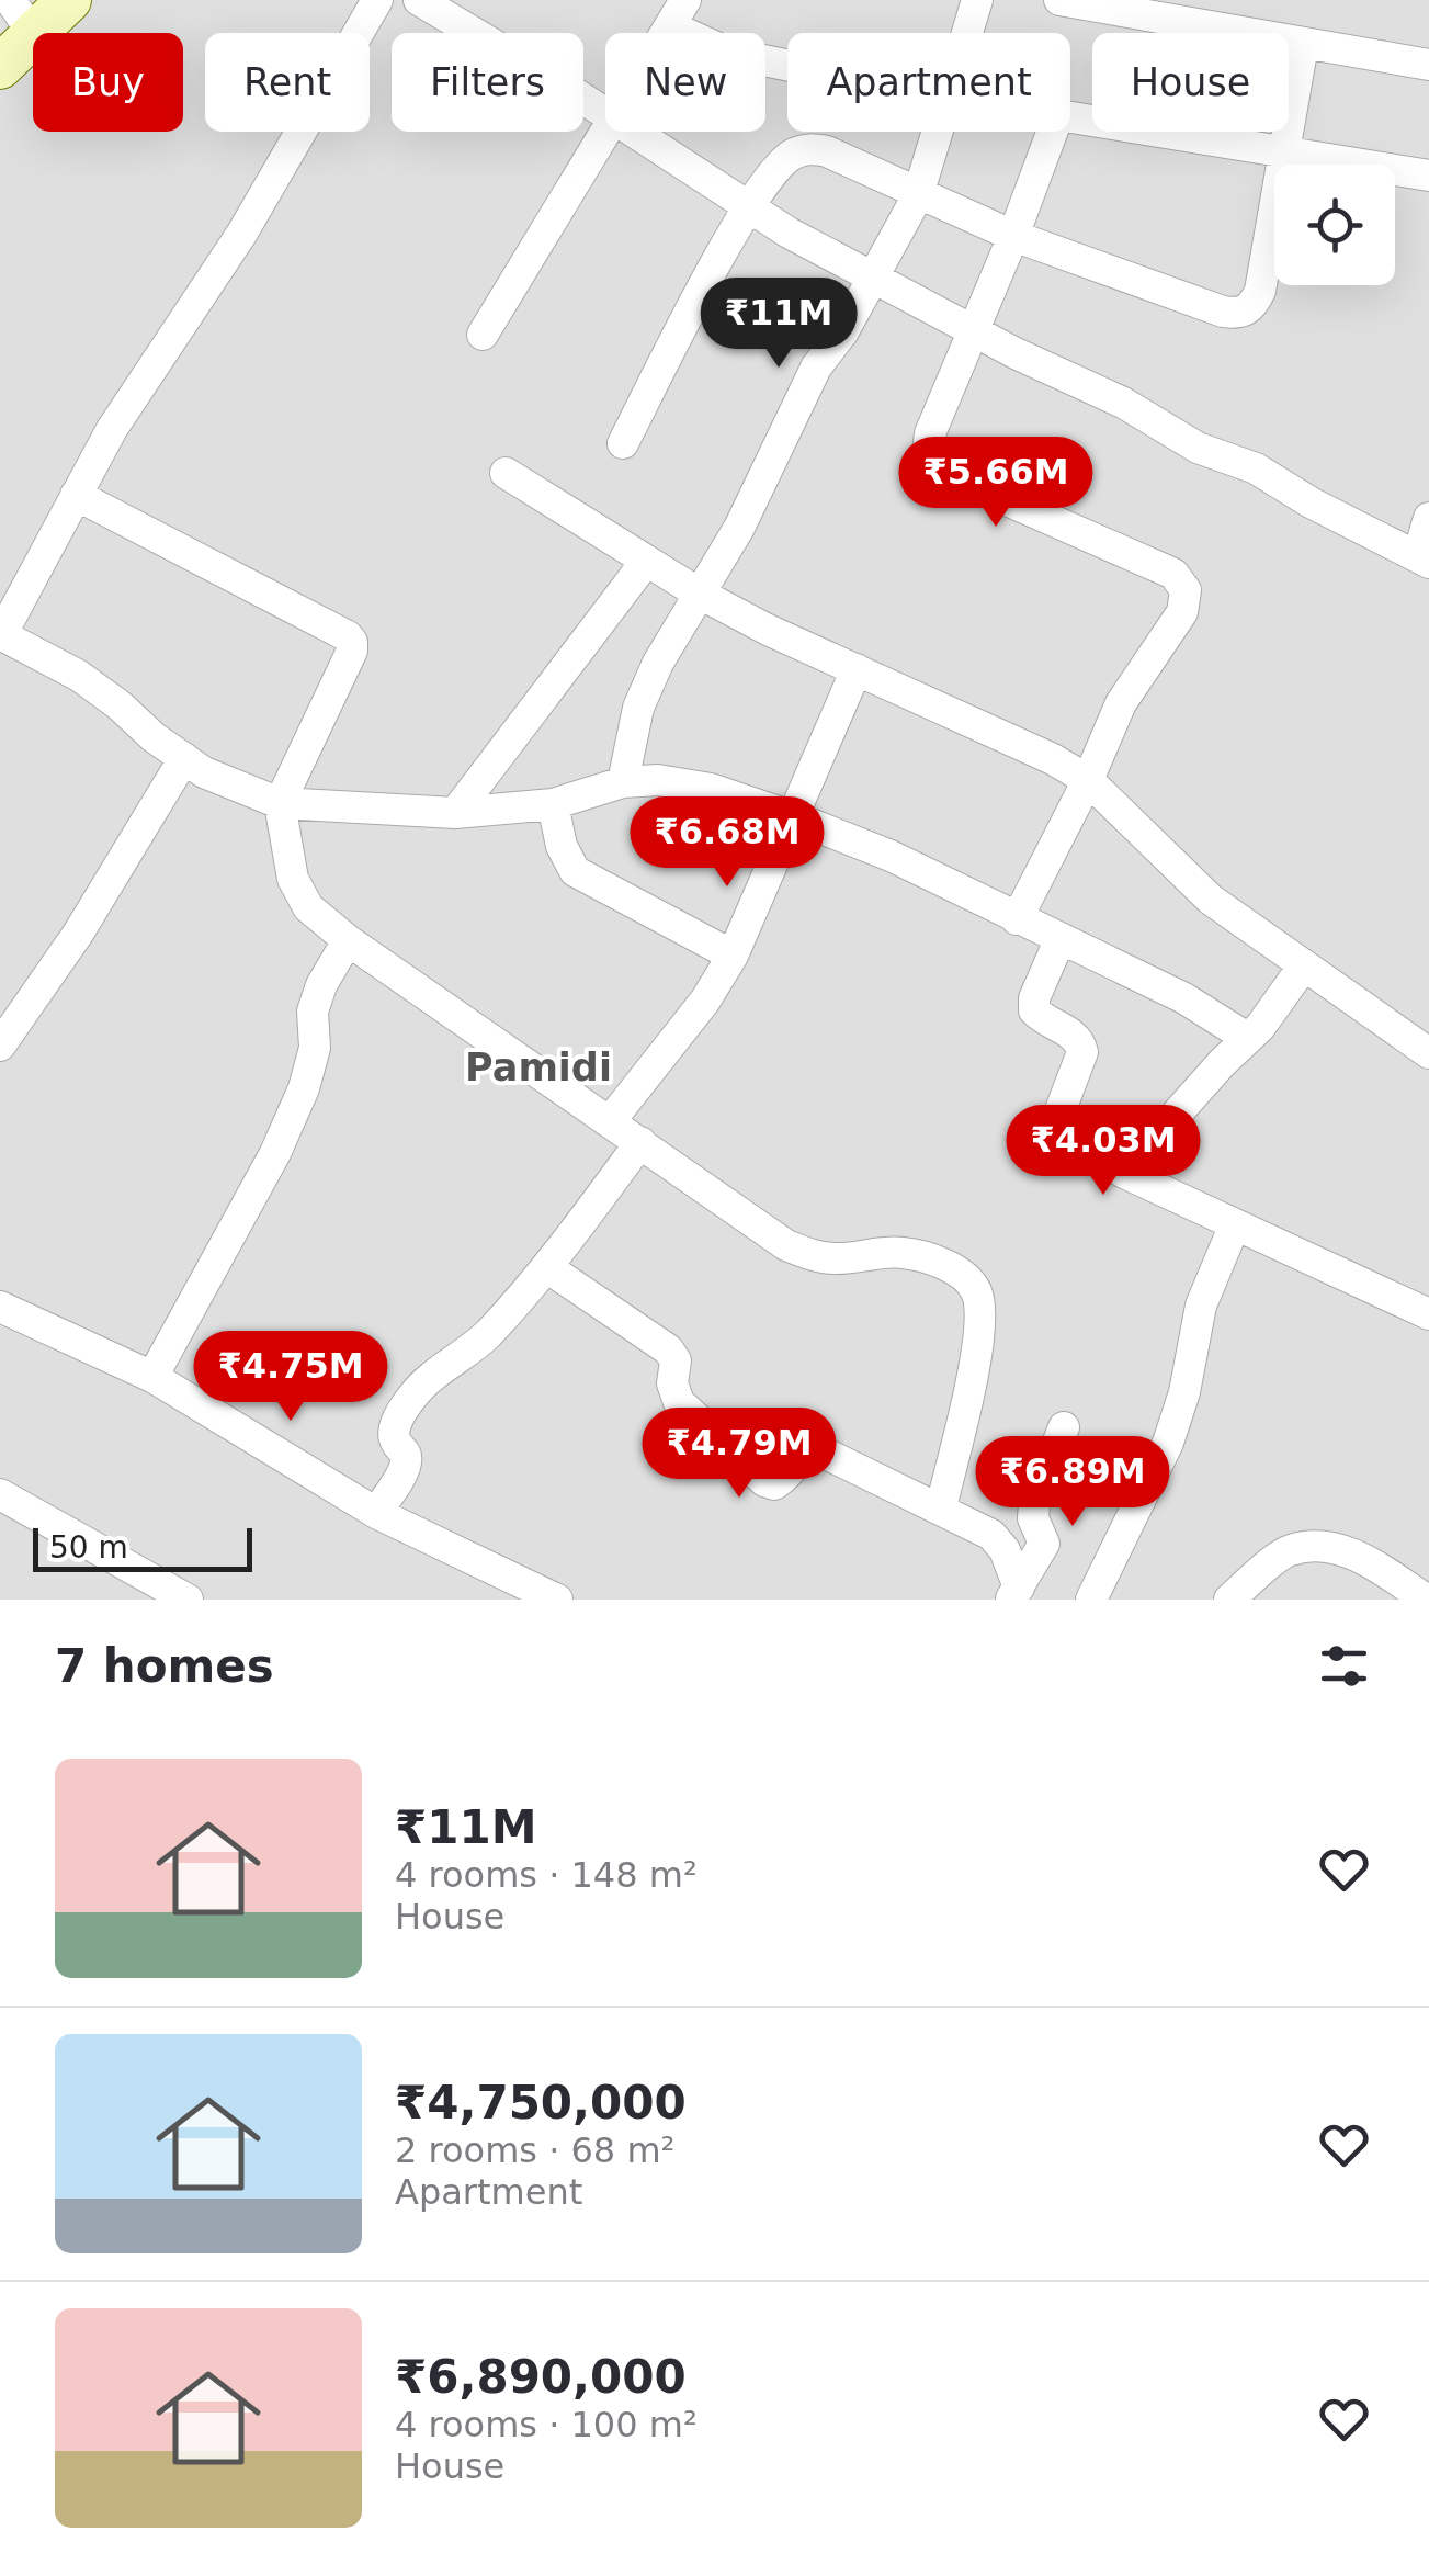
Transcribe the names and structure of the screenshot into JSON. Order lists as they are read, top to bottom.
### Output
{
  "districts": ["Pamidi"],
  "scale_bar": "50 m",
  "page": {
    "chip": [
      "Buy",
      "Rent",
      "Filters",
      "New",
      "Apartment",
      "House"
    ],
    "price": [
      "₹11M",
      "₹5.66M",
      "₹6.68M",
      "₹4.03M",
      "₹4.75M",
      "₹4.79M",
      "₹6.89M"
    ],
    "scale": "50 m",
    "heading": "7 homes",
    "list": [
      {
        "name": "₹11M",
        "note": "4 rooms · 148 m² · House"
      },
      {
        "name": "₹4,750,000",
        "note": "2 rooms · 68 m² · Apartment"
      },
      {
        "name": "₹6,890,000",
        "note": "4 rooms · 100 m² · House"
      }
    ]
  }
}
